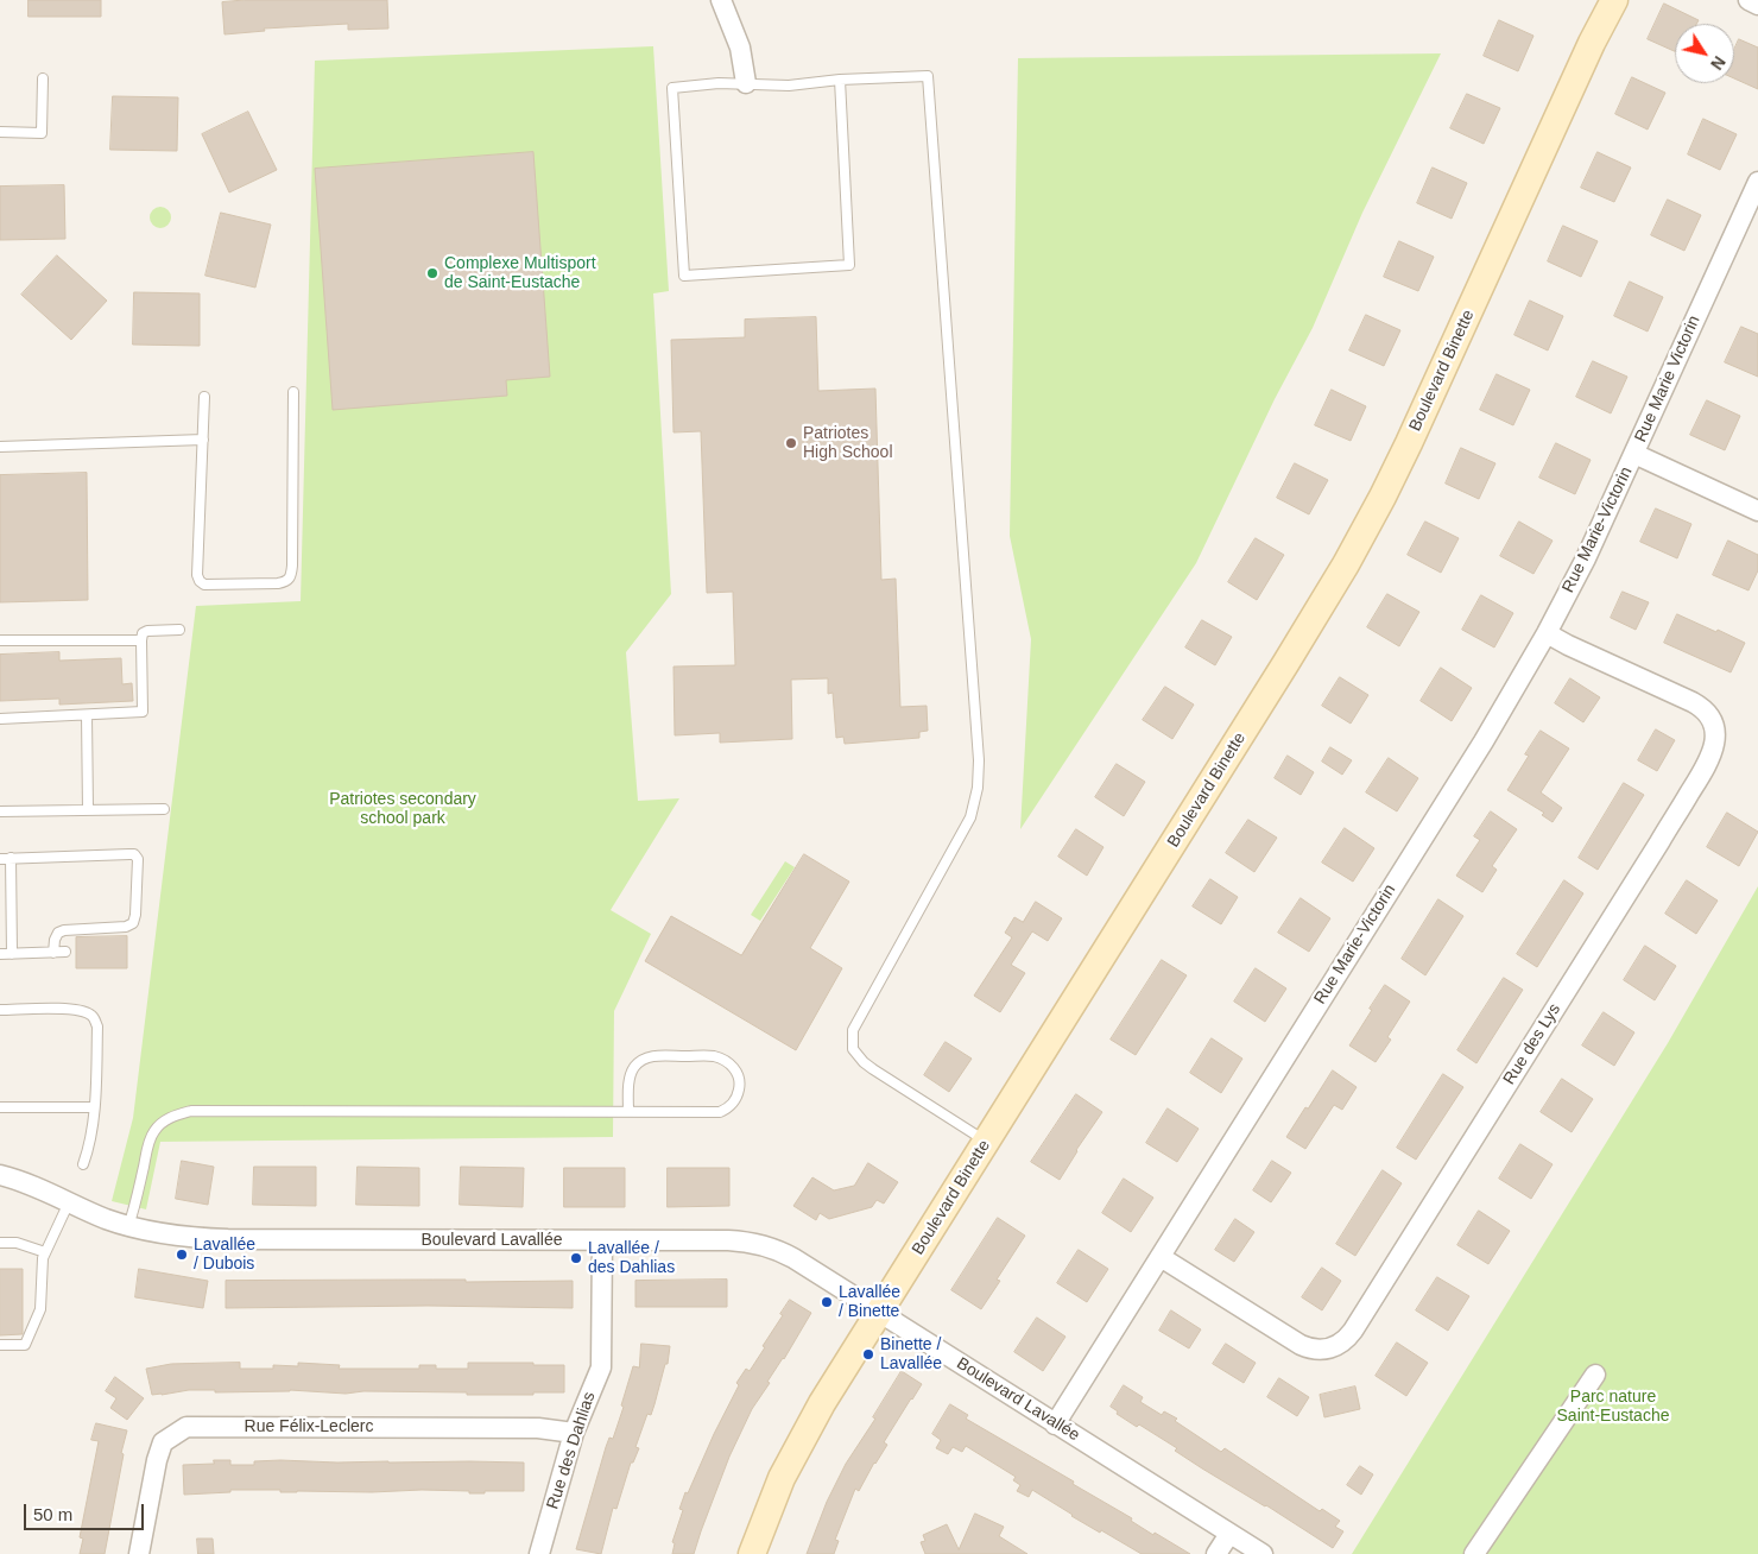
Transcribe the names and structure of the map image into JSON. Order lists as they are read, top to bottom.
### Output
{
  "streets": {
    "street": [
      "Boulevard Binette",
      "Rue Marie Victorin",
      "Rue Marie-Victorin",
      "Rue des Lys",
      "Boulevard Lavallée",
      "Rue Félix-Leclerc",
      "Rue des Dahlias"
    ]
  },
  "crossings": [
    ["Boulevard Binette", "Boulevard Lavallée"],
    ["Rue Marie Victorin", "Rue Marie-Victorin"],
    ["Rue Marie-Victorin", "Rue des Lys"],
    ["Rue Marie-Victorin", "Boulevard Lavallée"],
    ["Boulevard Lavallée", "Rue des Dahlias"],
    ["Rue Félix-Leclerc", "Rue des Dahlias"]
  ],
  "parks": ["Patriotes secondary school park", "Parc nature Saint-Eustache"],
  "places": [
    "Complexe Multisport de Saint-Eustache",
    "Patriotes High School",
    "Lavallée / Dubois",
    "Lavallée / des Dahlias",
    "Lavallée / Binette",
    "Binette / Lavallée"
  ],
  "scale_bar": "50 m",
  "north": "bottom right"
}
